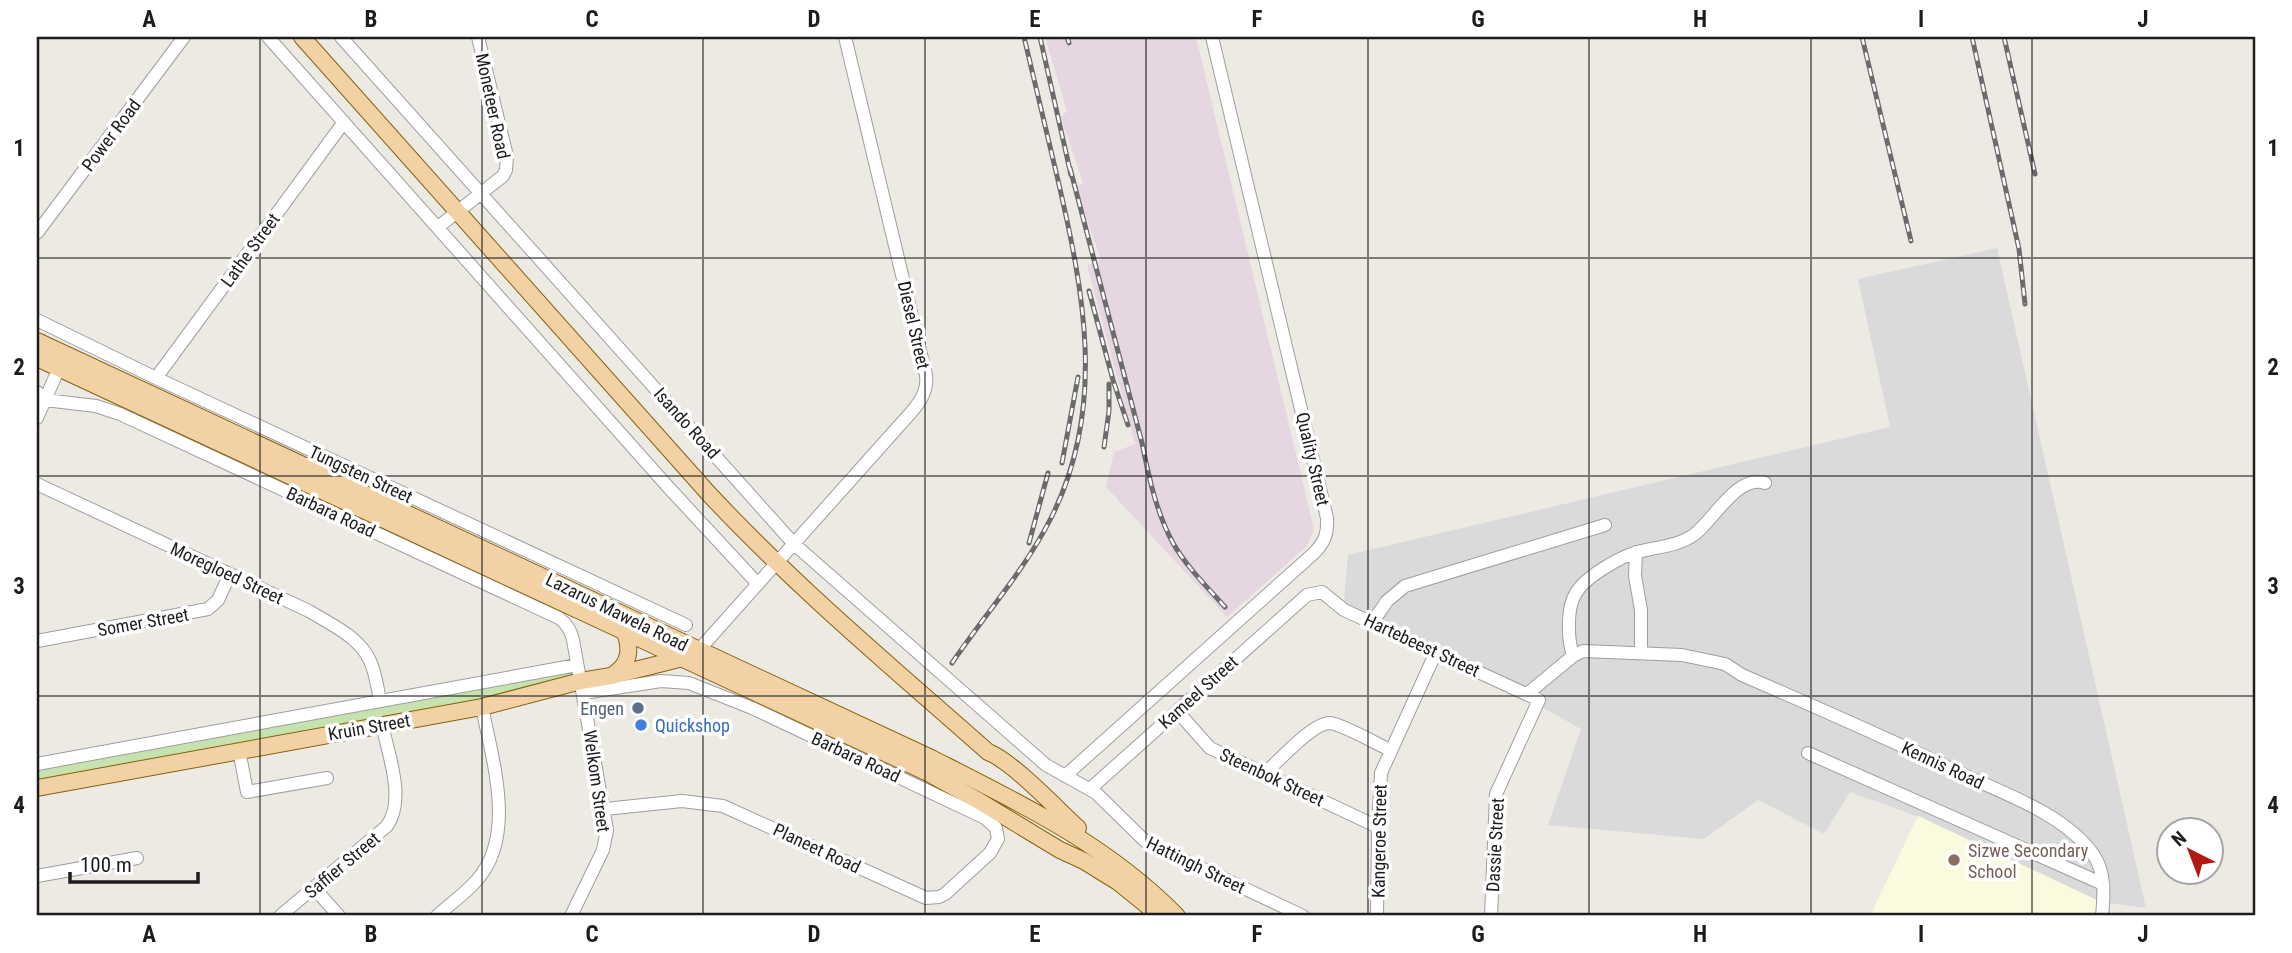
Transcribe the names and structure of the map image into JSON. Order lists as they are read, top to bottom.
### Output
{
  "streets": {
    "main road": ["Isando Road", "Lazarus Mawela Road", "Kruin Street"],
    "street": [
      "Moneteer Road",
      "Power Road",
      "Lathe Street",
      "Diesel Street",
      "Quality Street",
      "Tungsten Street",
      "Barbara Road",
      "Moregloed Street",
      "Somer Street",
      "Hartebeest Street",
      "Kameel Street",
      "Kennis Road",
      "Steenbok Street",
      "Welkom Street",
      "Kangeroe Street",
      "Dassie Street",
      "Planeet Road",
      "Saffier Street",
      "Hattingh Street"
    ]
  },
  "crossings": [
    ["Moneteer Road", "Isando Road"],
    ["Lathe Street", "Tungsten Street"],
    ["Diesel Street", "Isando Road"],
    ["Isando Road", "Quality Street"],
    ["Isando Road", "Lazarus Mawela Road"],
    ["Isando Road", "Hattingh Street"],
    ["Quality Street", "Hattingh Street"],
    ["Barbara Road", "Kruin Street"],
    ["Barbara Road", "Welkom Street"],
    ["Barbara Road", "Planeet Road"],
    ["Moregloed Street", "Somer Street"],
    ["Moregloed Street", "Kruin Street"],
    ["Lazarus Mawela Road", "Kruin Street"],
    ["Hartebeest Street", "Kameel Street"],
    ["Hartebeest Street", "Kangeroe Street"],
    ["Hartebeest Street", "Dassie Street"],
    ["Kameel Street", "Steenbok Street"],
    ["Kameel Street", "Hattingh Street"],
    ["Kruin Street", "Welkom Street"],
    ["Kruin Street", "Saffier Street"],
    ["Steenbok Street", "Kangeroe Street"],
    ["Welkom Street", "Planeet Road"]
  ],
  "places": ["Engen", "Quickshop", "Sizwe Secondary School"],
  "scale_bar": "100 m",
  "north": "top left",
  "grid": {
    "columns": [
      "A",
      "B",
      "C",
      "D",
      "E",
      "F",
      "G",
      "H",
      "I",
      "J"
    ],
    "rows": [
      "1",
      "2",
      "3",
      "4"
    ]
  }
}
